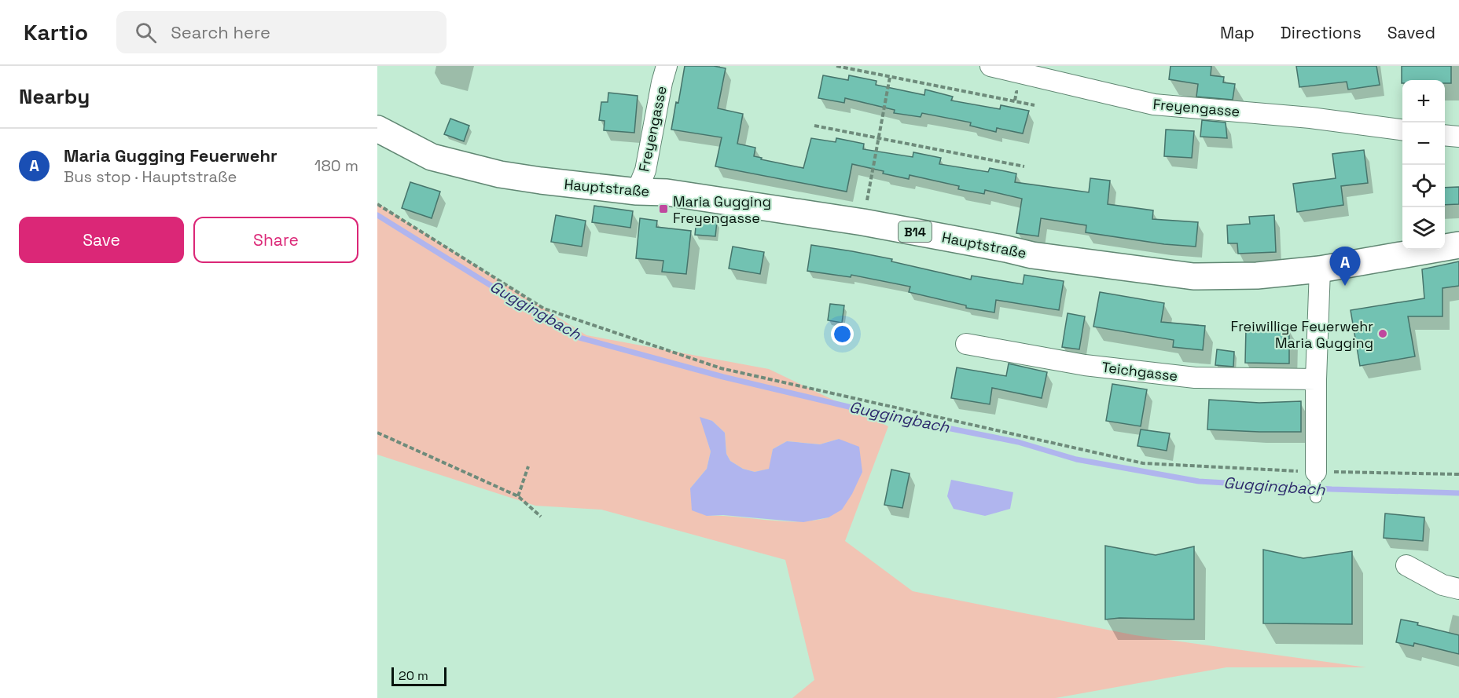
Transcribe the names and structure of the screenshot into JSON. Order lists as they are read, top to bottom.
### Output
{
  "streets": {
    "main road": ["Hauptstraße", "B14"],
    "street": ["Freyengasse", "Teichgasse"]
  },
  "crossings": [
    ["Freyengasse", "Hauptstraße"]
  ],
  "water": ["Guggingbach"],
  "places": {
    "transit": ["Maria Gugging Freyengasse"],
    "other": ["Freiwillige Feuerwehr Maria Gugging"]
  },
  "scale_bar": "20 m",
  "page": {
    "header": "Kartio",
    "search": "Search here",
    "nav": ["Map", "Directions", "Saved"],
    "heading": "Nearby",
    "map_buttons": ["+", "−"],
    "list": [
      {
        "mark": "A",
        "name": "Maria Gugging Feuerwehr",
        "note": "Bus stop · Hauptstraße",
        "value": "180 m"
      }
    ],
    "buttons": ["Save", "Share"],
    "pins": "A",
    "scale": "20 m"
  }
}
